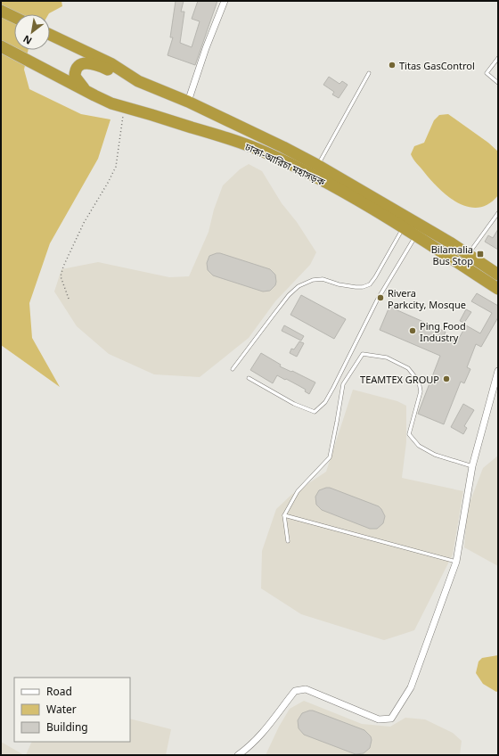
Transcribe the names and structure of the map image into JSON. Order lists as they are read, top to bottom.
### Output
{
  "streets": {
    "highway": ["ঢাকা-আরিচা মহাসড়ক"]
  },
  "places": {
    "other": [
      "Titas GasControl",
      "Rivera Parkcity, Mosque",
      "Ping Food Industry",
      "TEAMTEX GROUP"
    ],
    "transit": ["Bilamalia Bus Stop"]
  },
  "legend": ["Road", "Water", "Building"],
  "north": "bottom left"
}
